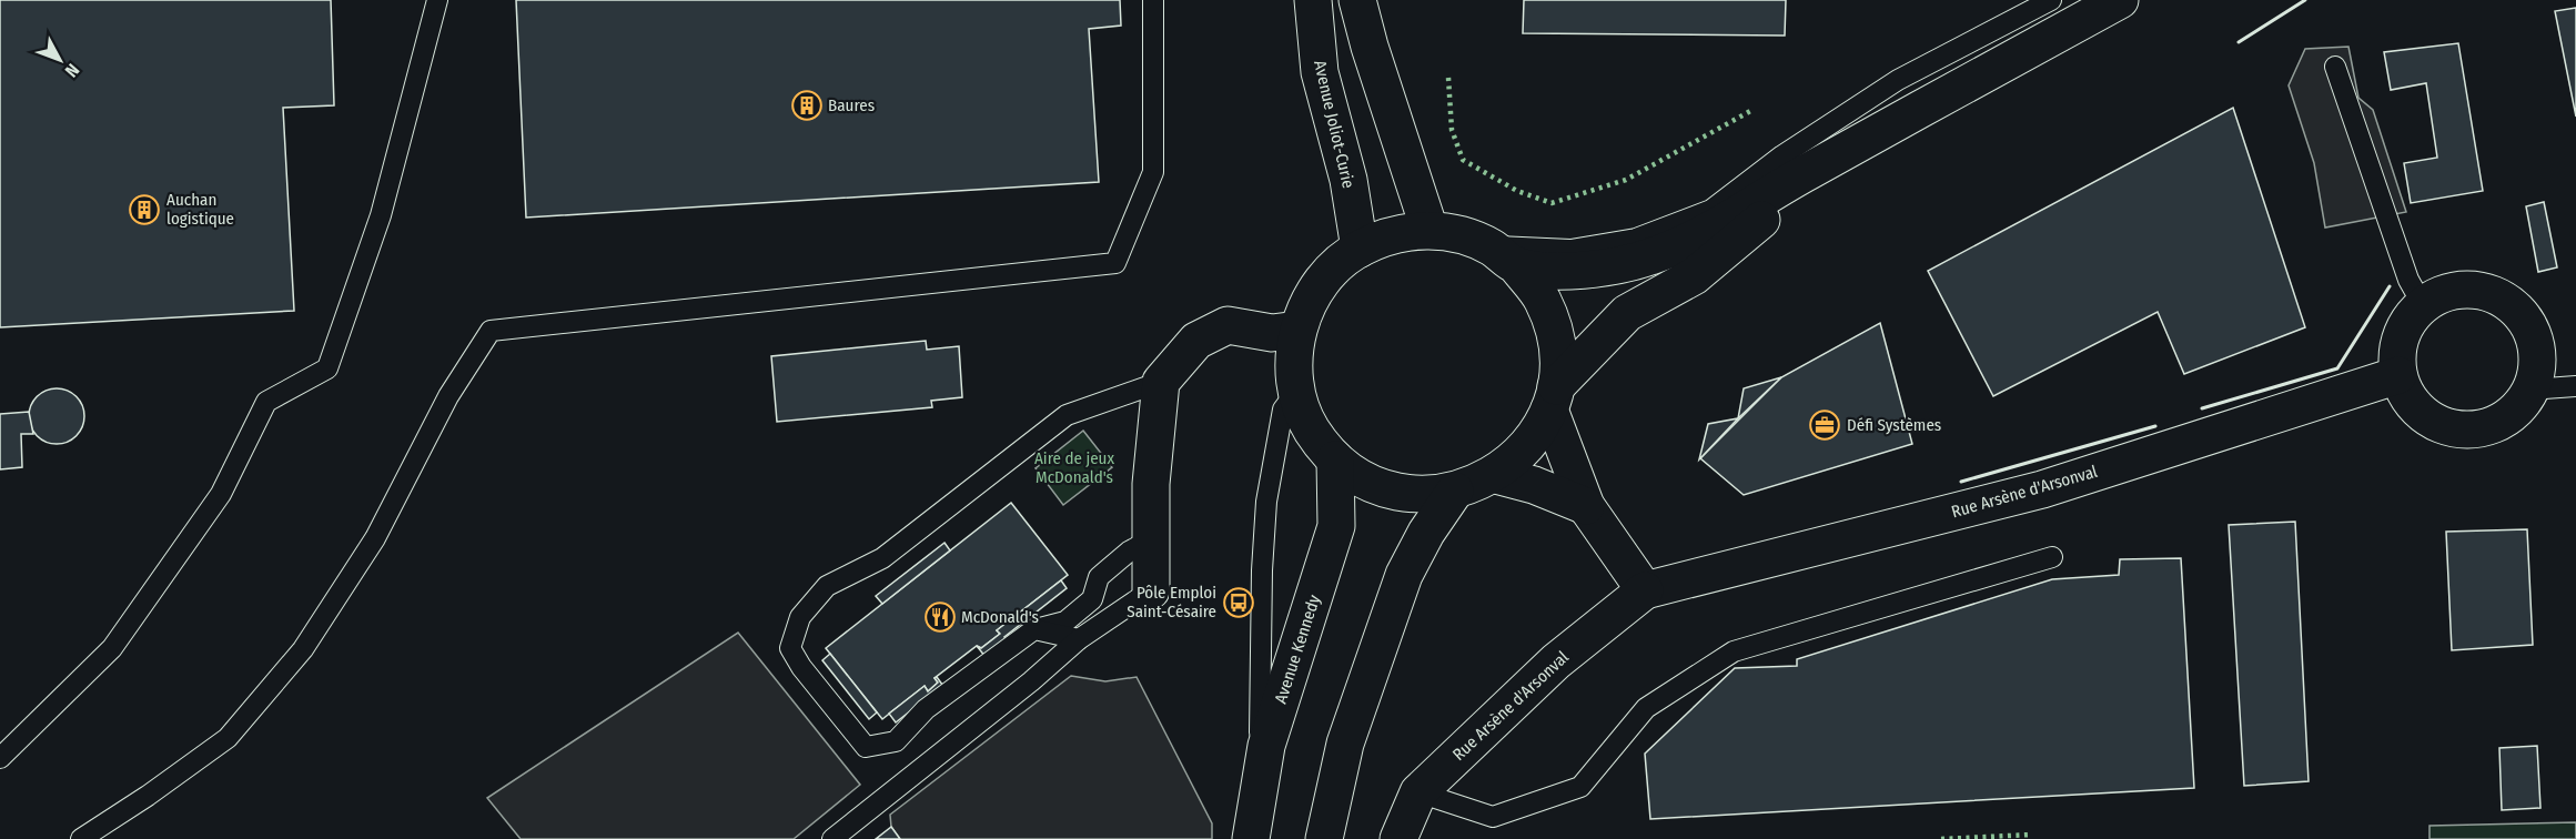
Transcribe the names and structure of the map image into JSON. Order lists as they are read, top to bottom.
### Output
{
  "streets": {
    "street": ["Avenue Joliot-Curie", "Rue Arsène d'Arsonval", "Avenue Kennedy"]
  },
  "parks": ["Aire de jeux McDonald's"],
  "places": {
    "building": ["Baures", "Auchan logistique"],
    "office": ["Défi Systèmes"],
    "bus stop": ["Pôle Emploi Saint-Césaire"],
    "restaurant": ["McDonald's"]
  },
  "north": "bottom right"
}
